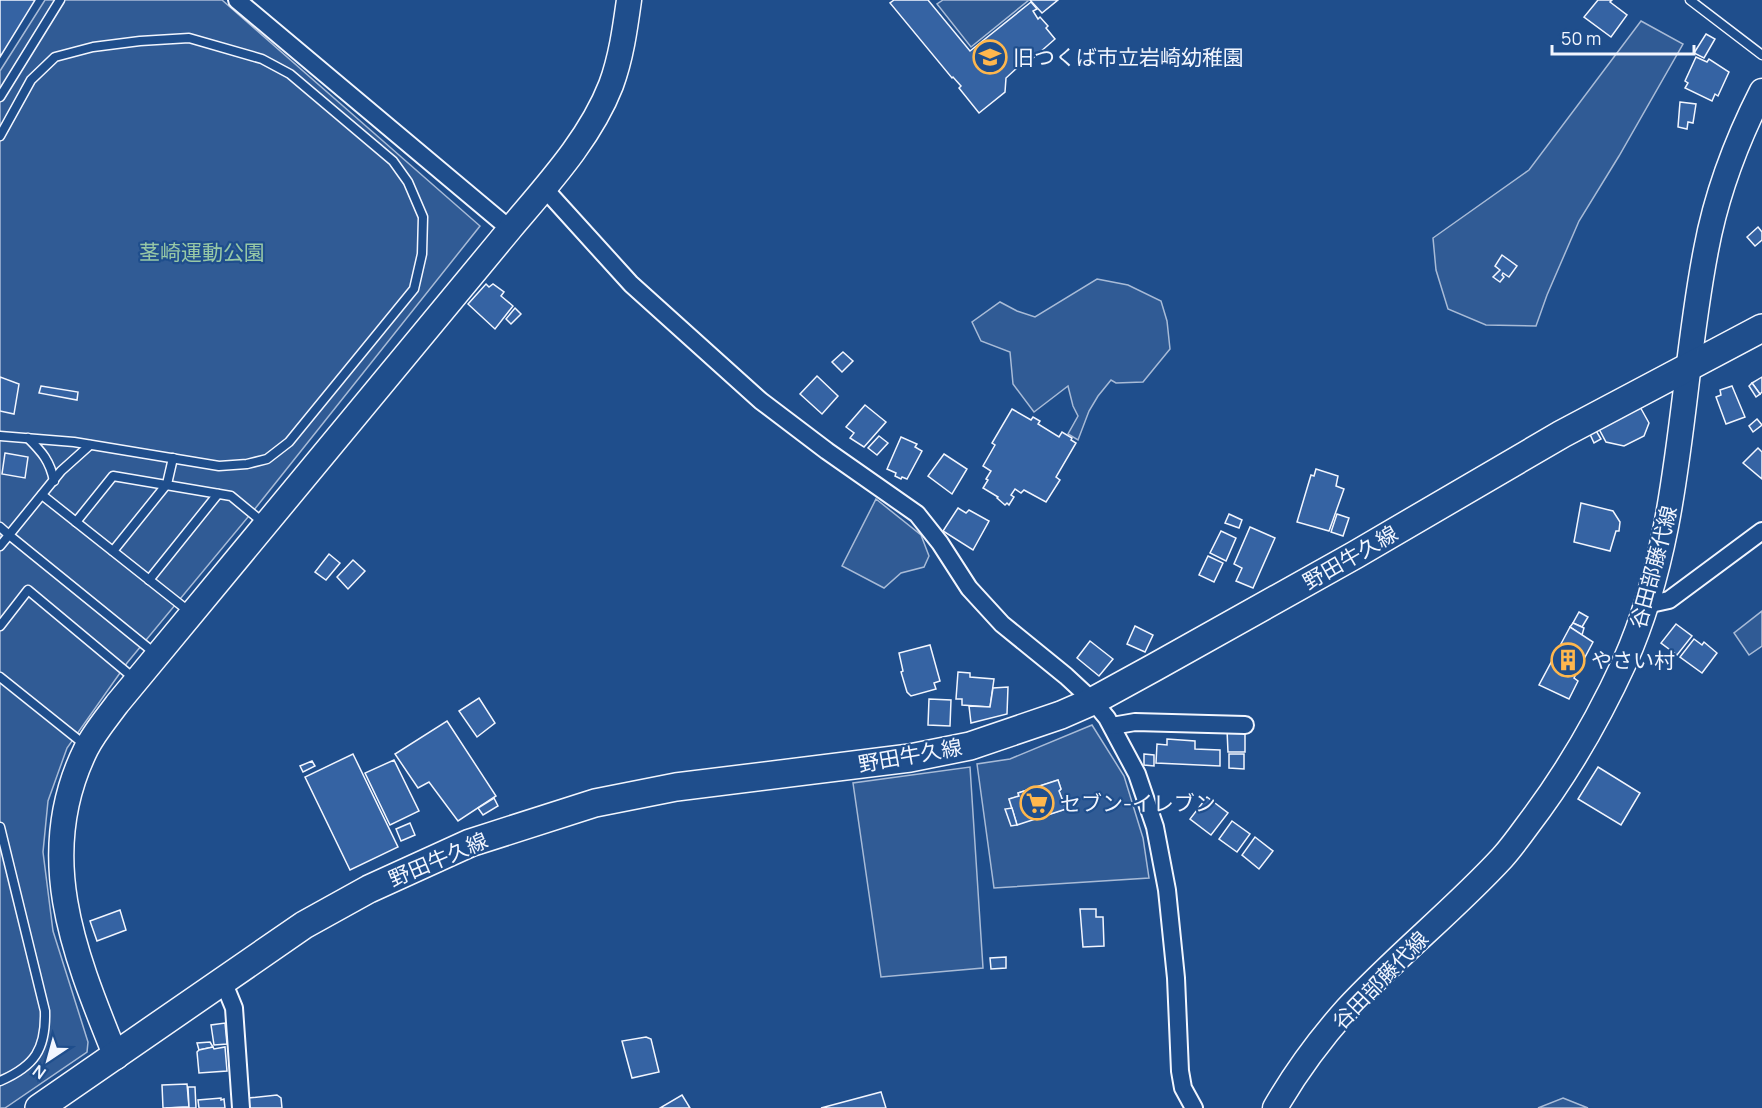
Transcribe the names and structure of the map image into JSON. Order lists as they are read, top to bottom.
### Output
{
  "streets": {
    "main road": ["野田牛久線"],
    "street": ["谷田部藤代線"]
  },
  "crossings": [
    ["野田牛久線", "谷田部藤代線"]
  ],
  "parks": ["茎崎運動公園"],
  "places": {
    "school or university": ["旧つくば市立岩崎幼稚園"],
    "building": ["やさい村"],
    "supermarket": ["セブン-イレブン"]
  },
  "scale_bar": "50 m",
  "north": "bottom left"
}
